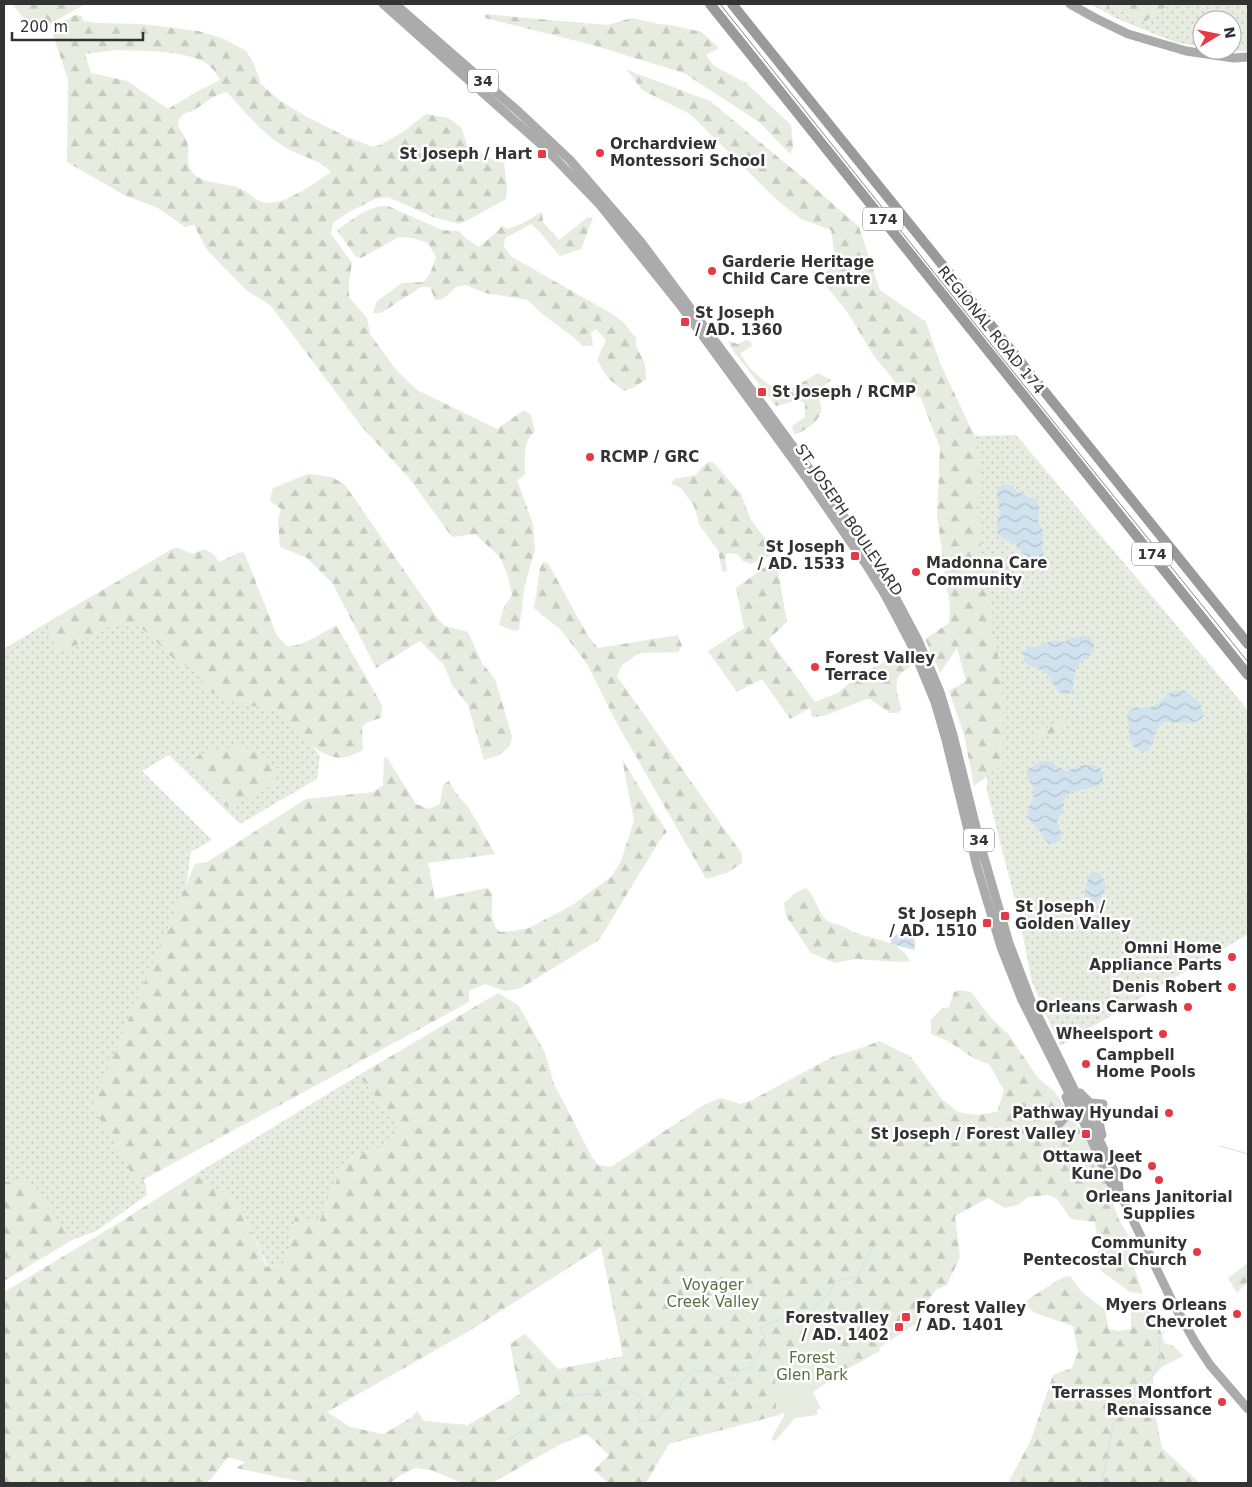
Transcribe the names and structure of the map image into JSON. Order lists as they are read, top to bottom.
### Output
{
  "streets": {
    "highway": ["174", "REGIONAL ROAD 174"],
    "main road": ["34", "ST. JOSEPH BOULEVARD"]
  },
  "parks": ["Voyager Creek Valley", "Forest Glen Park"],
  "places": {
    "other": [
      "Orchardview Montessori School",
      "Garderie Heritage Child Care Centre",
      "RCMP / GRC",
      "Madonna Care Community",
      "Forest Valley Terrace",
      "Omni Home Appliance Parts",
      "Denis Robert",
      "Orleans Carwash",
      "Wheelsport",
      "Campbell Home Pools",
      "Pathway Hyundai",
      "Ottawa Jeet Kune Do",
      "Orleans Janitorial Supplies",
      "Community Pentecostal Church",
      "Myers Orleans Chevrolet",
      "Terrasses Montfort Renaissance"
    ],
    "transit": [
      "St Joseph / Hart",
      "St Joseph / AD. 1360",
      "St Joseph / RCMP",
      "St Joseph / AD. 1533",
      "St Joseph / Golden Valley",
      "St Joseph / AD. 1510",
      "St Joseph / Forest Valley",
      "Forest Valley / AD. 1401",
      "Forestvalley / AD. 1402"
    ]
  },
  "scale_bar": "200 m",
  "north": "right"
}
